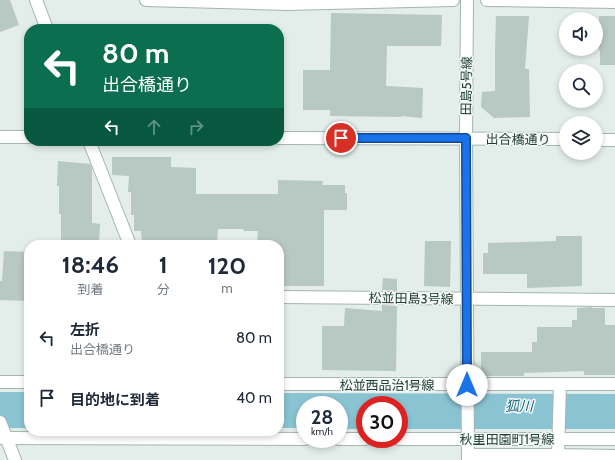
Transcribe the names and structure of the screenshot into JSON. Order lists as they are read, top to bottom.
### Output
{
  "streets": {
    "street": [
      "田島5号線",
      "出合橋通り",
      "松並田島3号線",
      "松並西品治1号線",
      "秋里田園町1号線"
    ]
  },
  "crossings": [
    ["田島5号線", "出合橋通り"],
    ["田島5号線", "松並田島3号線"],
    ["田島5号線", "松並西品治1号線"],
    ["田島5号線", "秋里田園町1号線"]
  ],
  "water": ["狐川"],
  "page": {
    "turn": ["80 m", "出合橋通り"],
    "eta": [
      "18:46",
      "到着",
      "1",
      "分",
      "120",
      "m"
    ],
    "list": [
      {
        "name": "左折",
        "note": "出合橋通り",
        "value": "80 m"
      },
      {
        "name": "目的地に到着",
        "value": "40 m"
      }
    ],
    "speed": "28 km/h",
    "limit": "30"
  }
}
